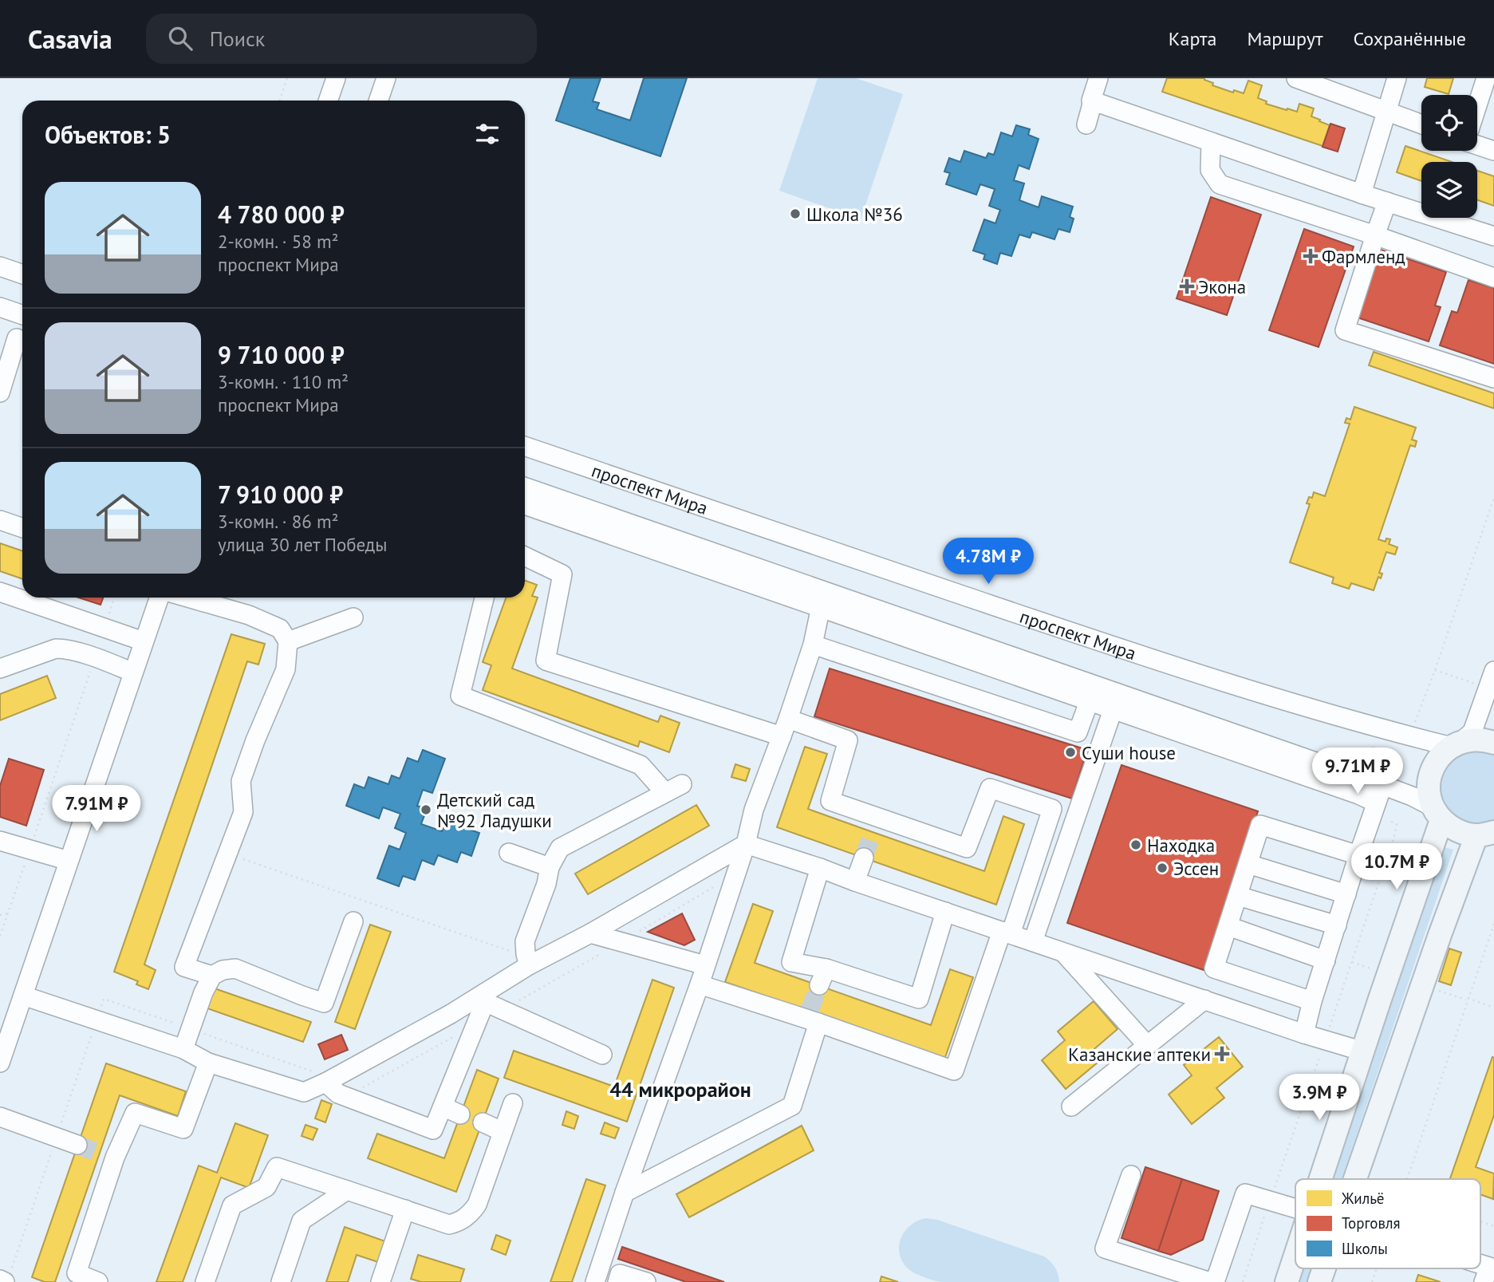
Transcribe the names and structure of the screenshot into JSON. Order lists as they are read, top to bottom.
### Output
{
  "streets": {
    "street": ["проспект Мира"]
  },
  "districts": ["44 микрорайон"],
  "places": {
    "other": [
      "Школа №36",
      "Суши house",
      "Детский сад №92 Ладушки",
      "Находка",
      "Эссен"
    ],
    "health": ["Фармленд", "Экона", "Казанские аптеки"]
  },
  "legend": ["Жильё", "Торговля", "Школы"],
  "page": {
    "header": "Casavia",
    "search": "Поиск",
    "nav": ["Карта", "Маршрут", "Сохранённые"],
    "heading": "Объектов: 5",
    "list": [
      {
        "name": "4 780 000 ₽",
        "note": "2-комн. · 58 m² · проспект Мира"
      },
      {
        "name": "9 710 000 ₽",
        "note": "3-комн. · 110 m² · проспект Мира"
      },
      {
        "name": "7 910 000 ₽",
        "note": "3-комн. · 86 m² · улица 30 лет Победы"
      }
    ],
    "price": [
      "4.78M ₽",
      "9.71M ₽",
      "7.91M ₽",
      "10.7M ₽",
      "3.9M ₽"
    ]
  }
}
